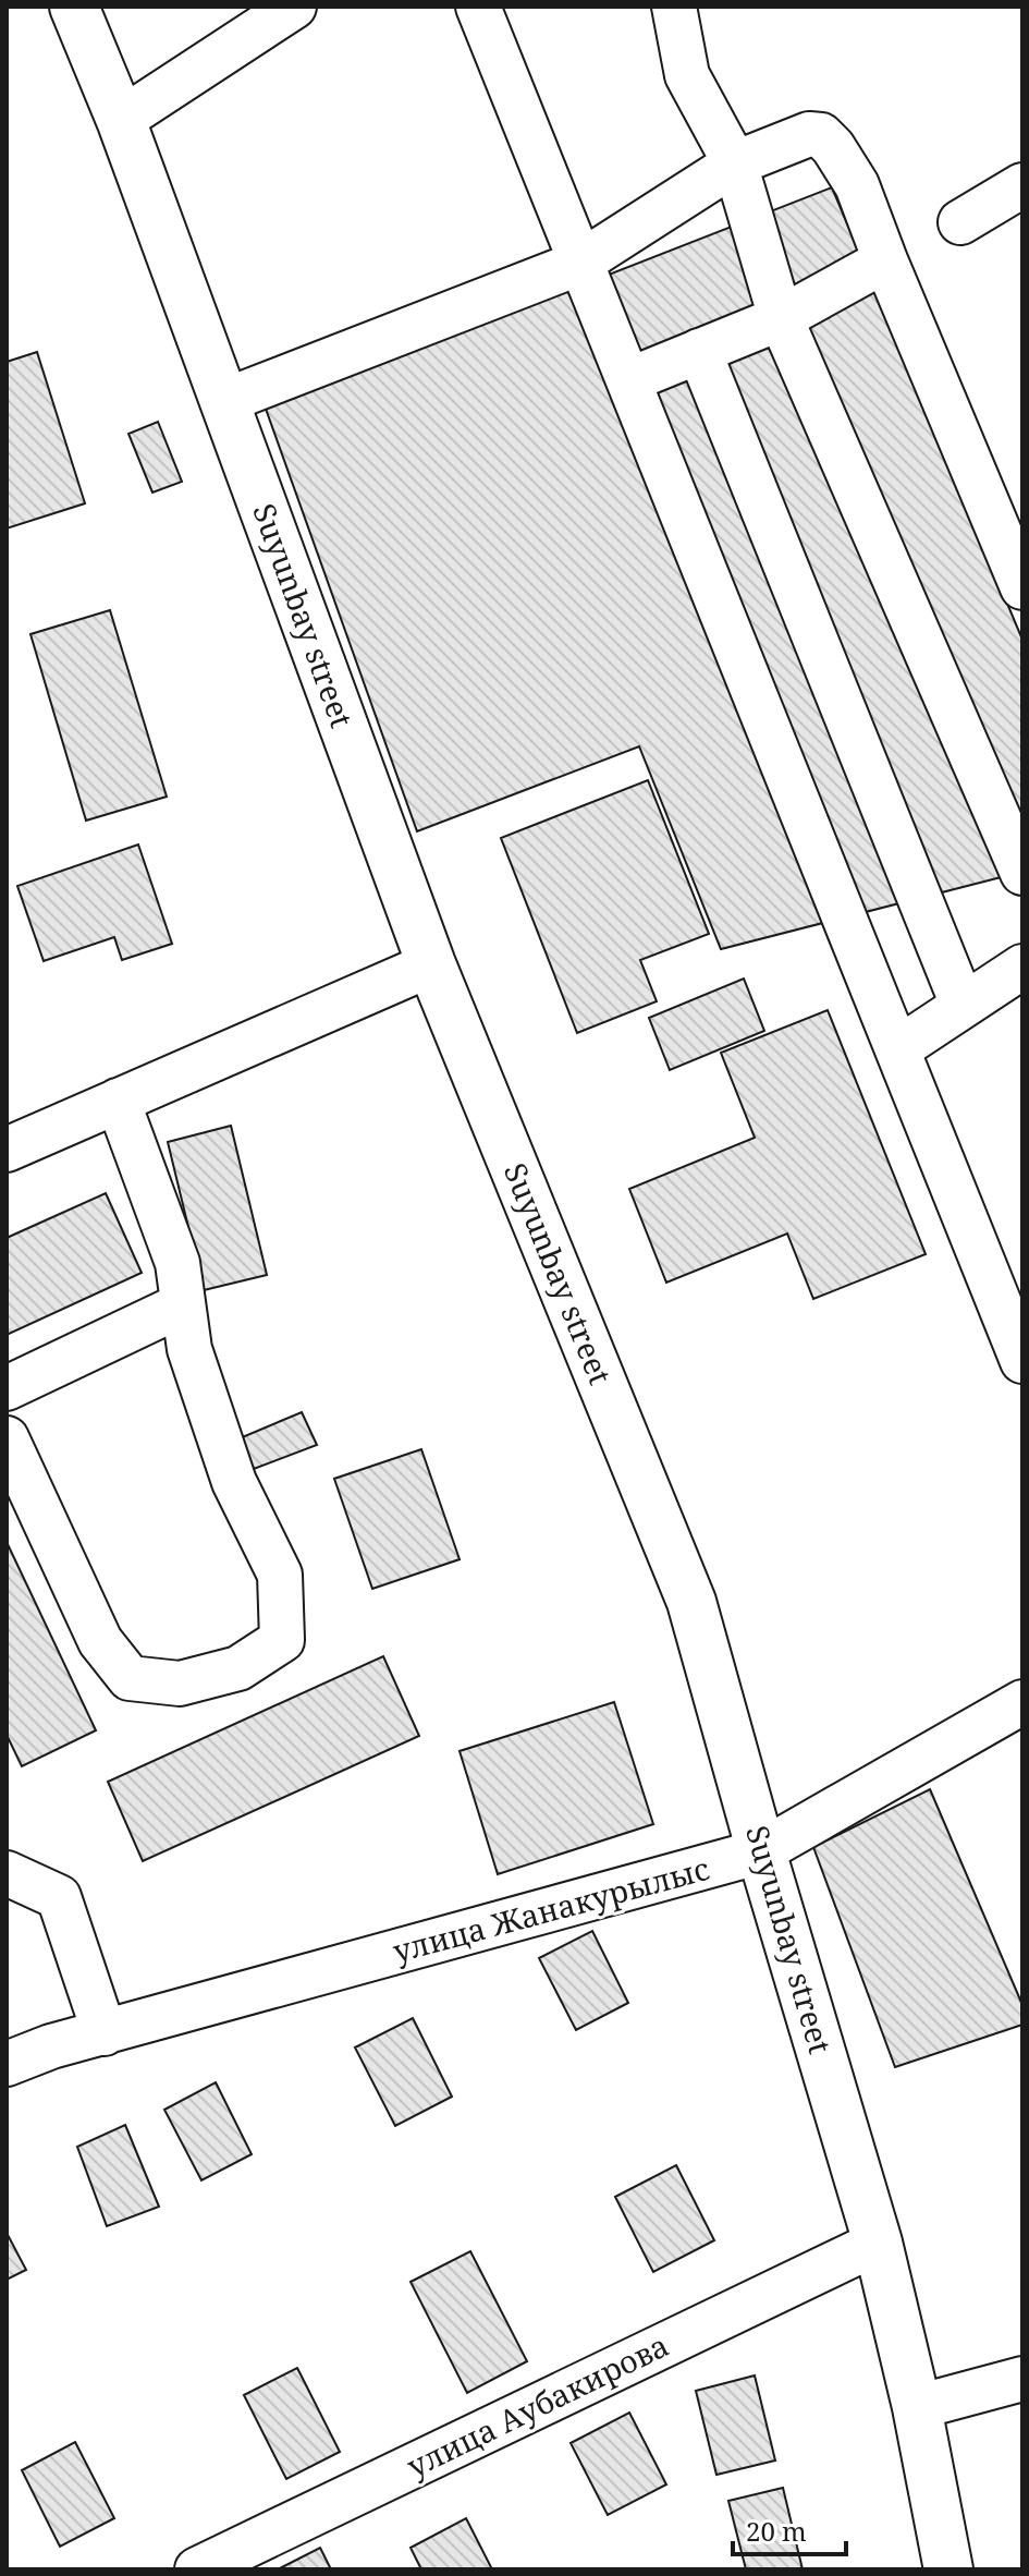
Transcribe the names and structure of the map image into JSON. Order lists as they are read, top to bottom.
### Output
{
  "streets": {
    "main road": ["Suyunbay street"],
    "street": ["улица Жанакурылыс", "улица Аубакирова"]
  },
  "crossings": [
    ["Suyunbay street", "улица Жанакурылыс"],
    ["Suyunbay street", "улица Аубакирова"]
  ],
  "scale_bar": "20 m"
}
